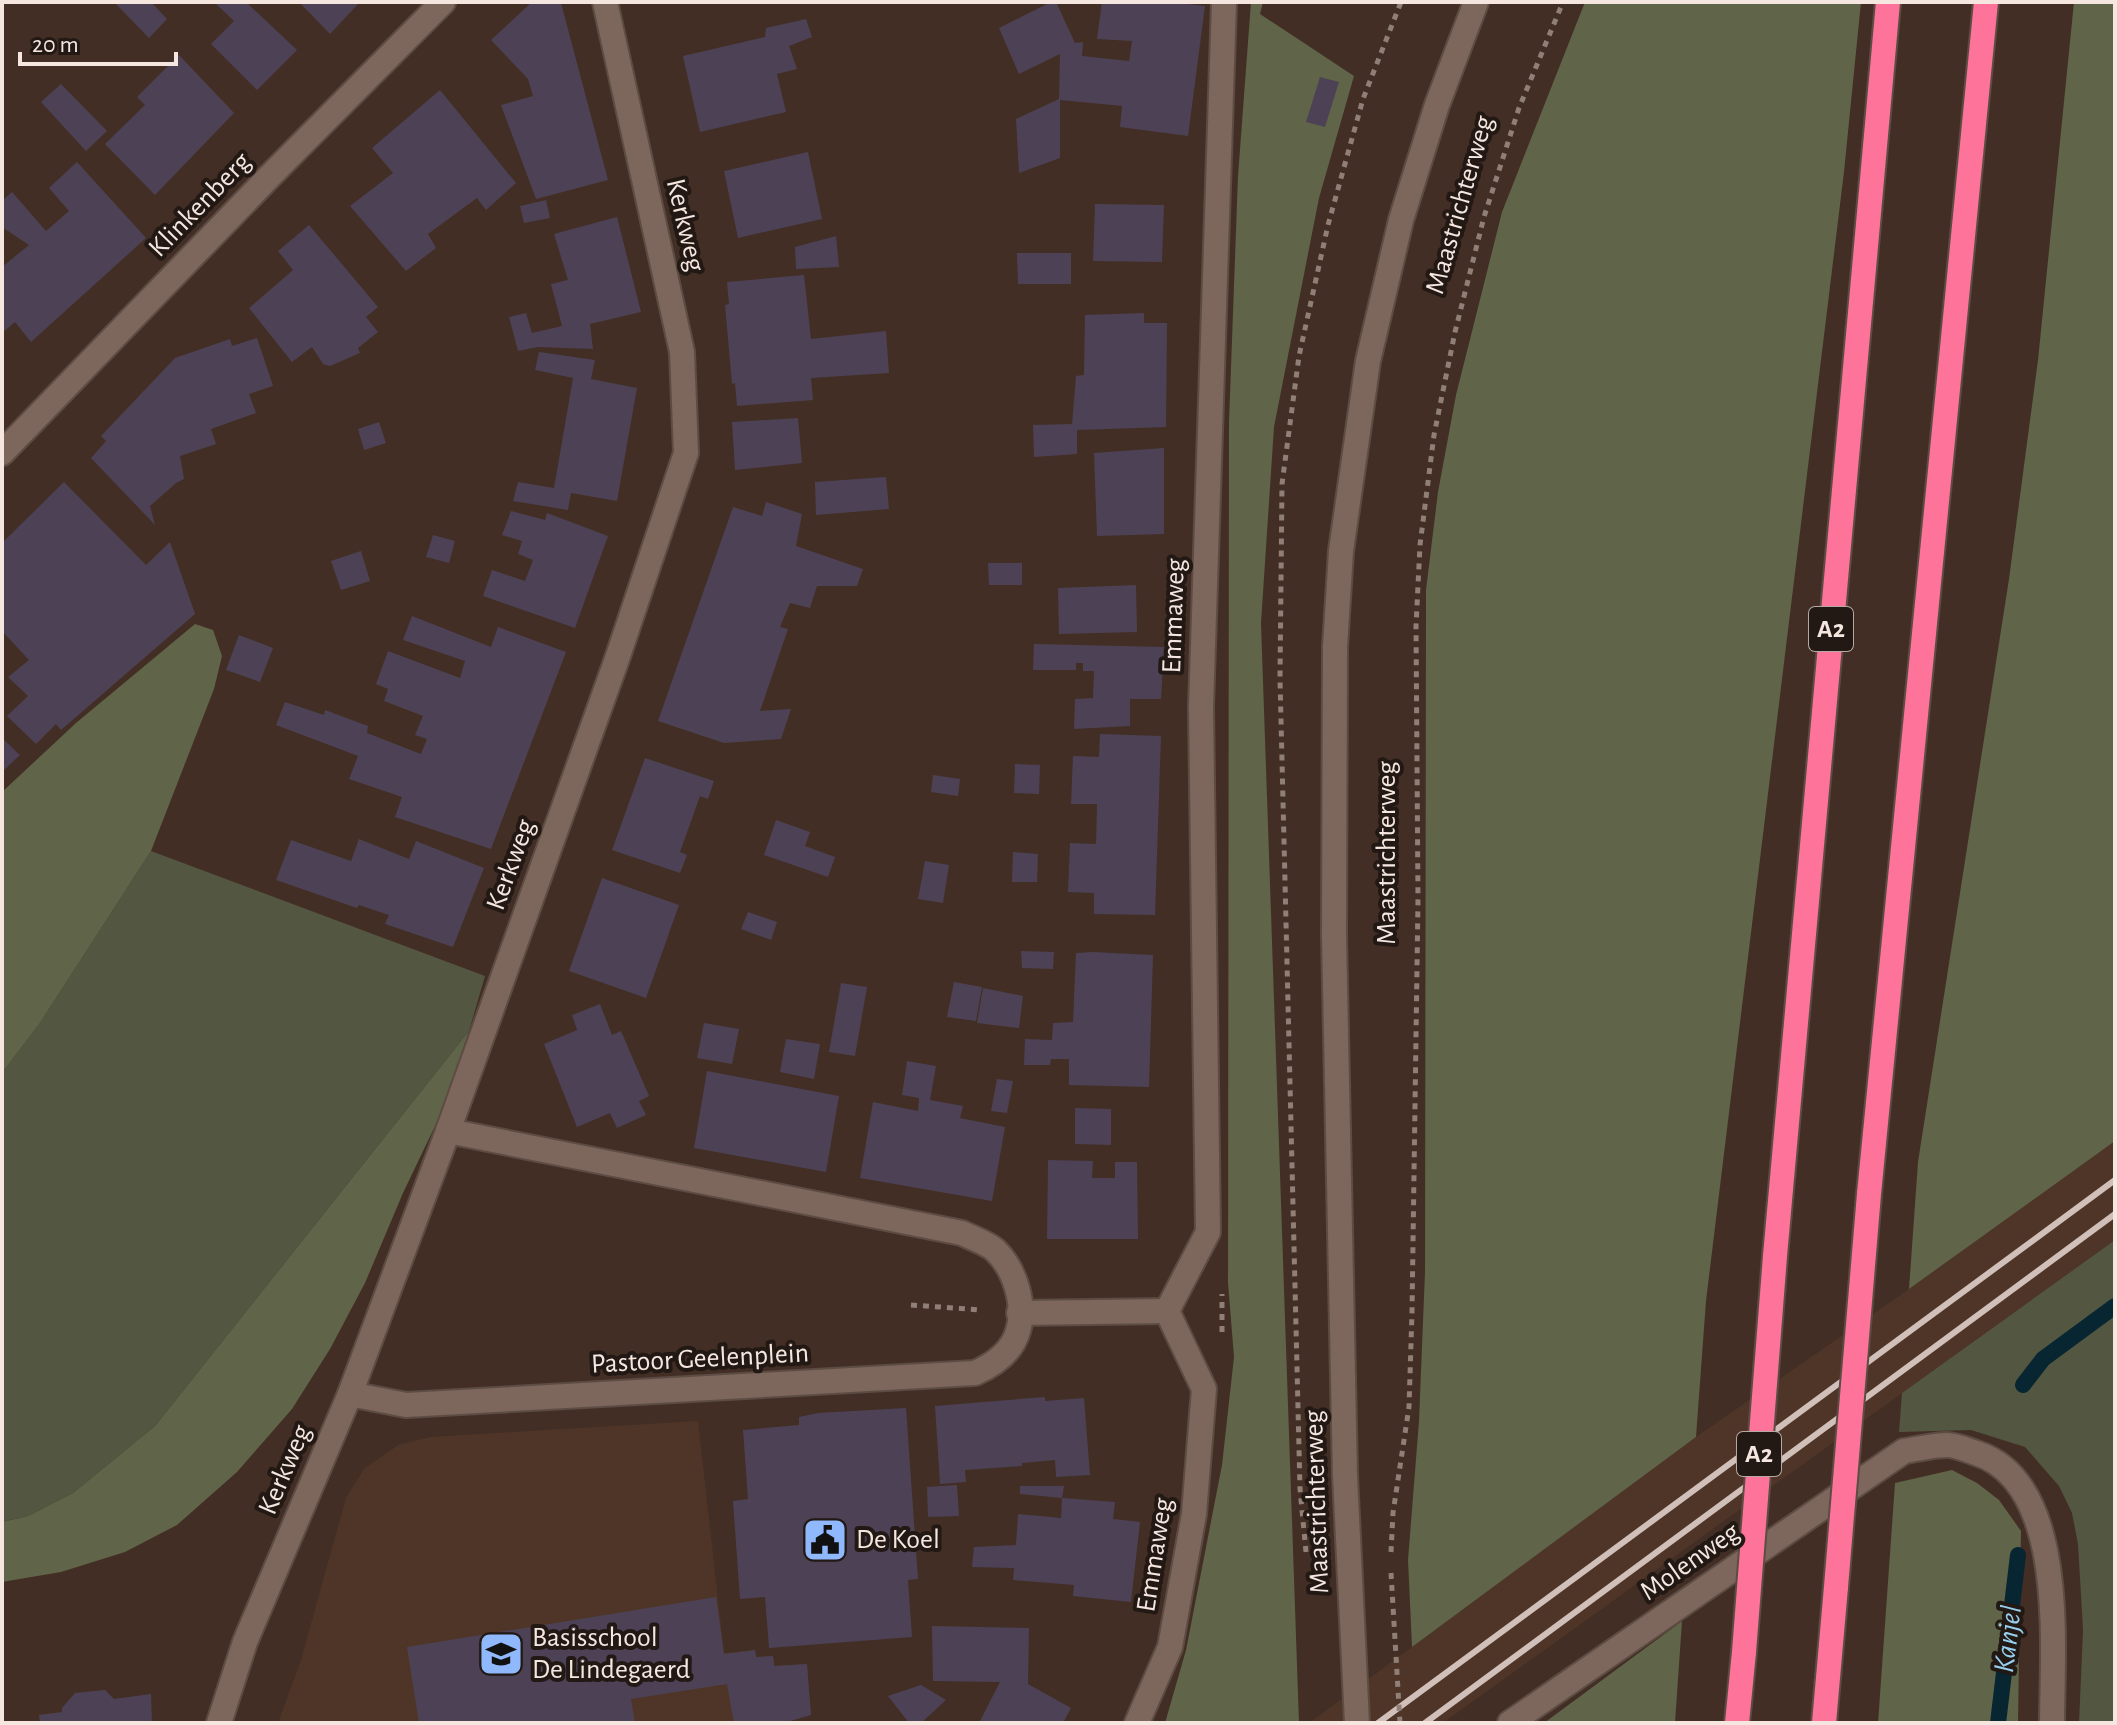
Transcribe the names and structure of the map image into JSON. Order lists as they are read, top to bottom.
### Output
{
  "streets": {
    "highway": ["A2"],
    "street": [
      "Klinkenberg",
      "Maastrichterweg",
      "Kerkweg",
      "Emmaweg",
      "Pastoor Geelenplein",
      "Molenweg"
    ]
  },
  "crossings": [
    ["Kerkweg", "Pastoor Geelenplein"]
  ],
  "water": ["Kanjel"],
  "places": {
    "public building": ["De Koel"],
    "school or university": ["Basisschool De Lindegaerd"]
  },
  "scale_bar": "20 m"
}
